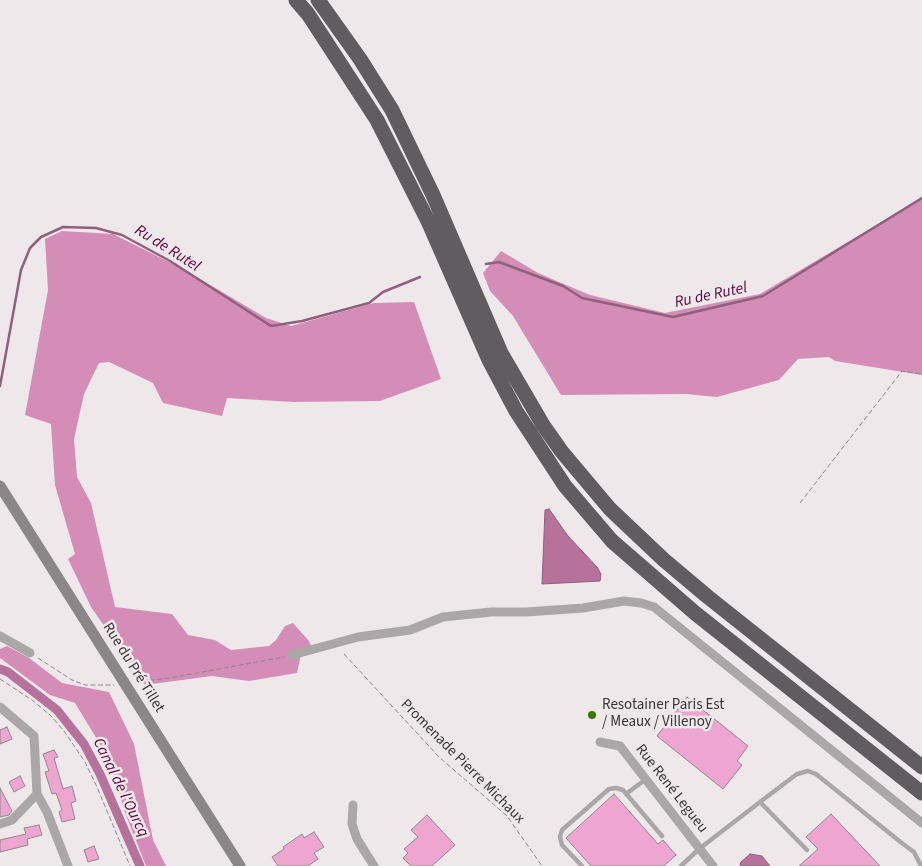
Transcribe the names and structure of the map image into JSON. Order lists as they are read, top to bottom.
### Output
{
  "streets": {
    "street": ["Rue du Pré Tillet", "Rue René Legueu"],
    "path": ["Promenade Pierre Michaux"]
  },
  "water": ["Ru de Rutel", "Canal de l'Ourcq"],
  "places": ["Resotainer Paris Est / Meaux / Villenoy"]
}
